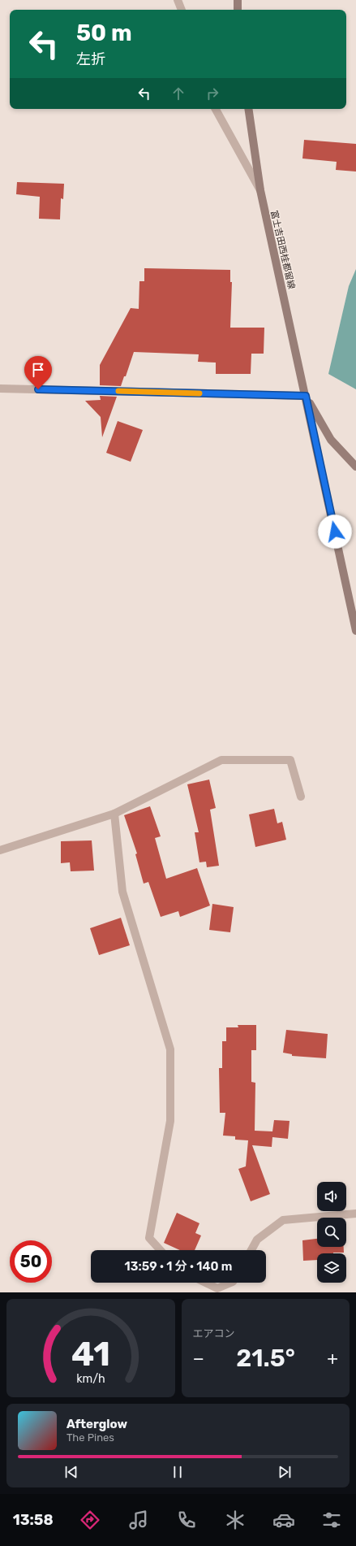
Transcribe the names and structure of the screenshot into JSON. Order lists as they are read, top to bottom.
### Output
{
  "streets": {
    "main road": ["富士吉田西桂都留線"]
  },
  "page": {
    "turn": ["50 m", "左折"],
    "limit": "50",
    "trip": "13:59 · 1 分 · 140 m",
    "tile": "エアコン",
    "heat": ["−", "21.5°", "+"],
    "song": ["Afterglow", "The Pines"],
    "tabs": "13:58",
    "gauge": ["41", "km/h"]
  }
}
